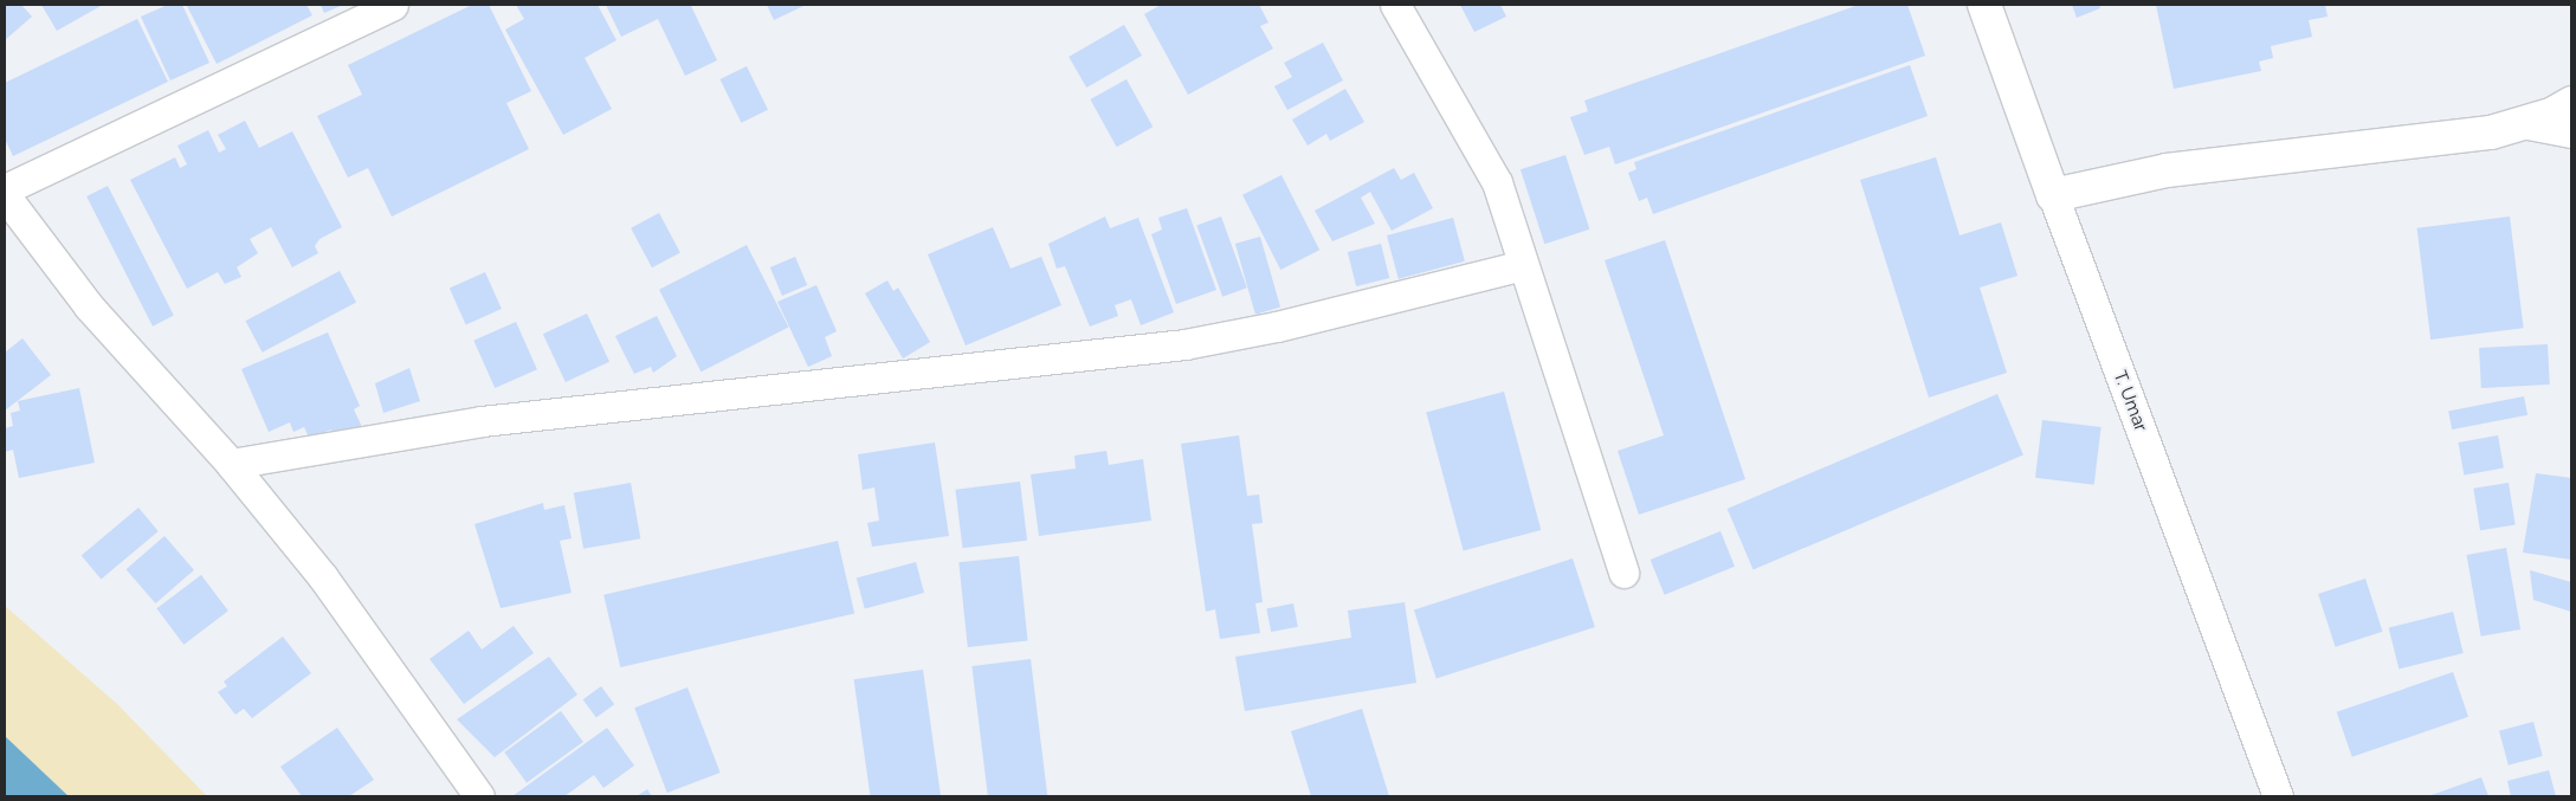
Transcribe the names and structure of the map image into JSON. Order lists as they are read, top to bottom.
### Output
{
  "streets": {
    "main road": ["T. Umar"]
  }
}
